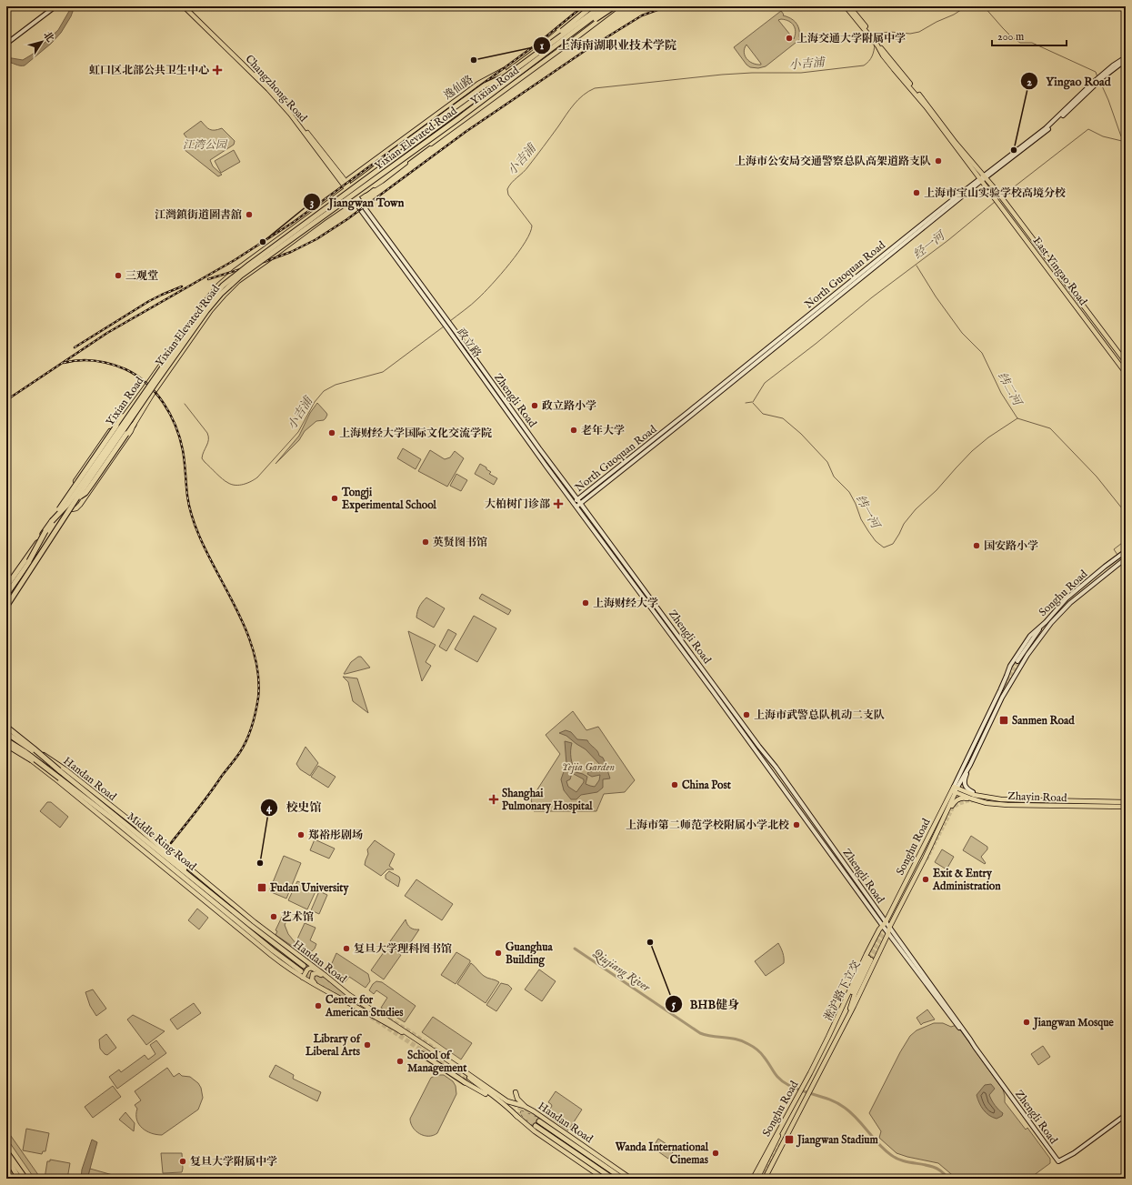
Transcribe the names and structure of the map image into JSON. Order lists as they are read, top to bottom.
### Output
{
  "streets": {
    "highway": ["Yixian Elevated Road", "Middle Ring Road"],
    "main road": [
      "Yixian Road",
      "逸仙路",
      "Changzhong Road",
      "East Yingao Road",
      "North Guoquan Road",
      "政立路",
      "Zhengli Road",
      "Songhu Road",
      "Handan Road",
      "Zhayin Road",
      "淞沪路下立交"
    ]
  },
  "crossings": [
    ["Yixian Road", "逸仙路"],
    ["Yixian Road", "Changzhong Road"],
    ["Yixian Road", "Yixian Elevated Road"],
    ["Yixian Road", "政立路"],
    ["Yixian Road", "Zhengli Road"],
    ["逸仙路", "Changzhong Road"],
    ["逸仙路", "政立路"],
    ["Changzhong Road", "政立路"],
    ["East Yingao Road", "North Guoquan Road"],
    ["North Guoquan Road", "政立路"],
    ["North Guoquan Road", "Zhengli Road"],
    ["政立路", "Zhengli Road"],
    ["Zhengli Road", "Songhu Road"],
    ["Songhu Road", "Zhayin Road"],
    ["Songhu Road", "淞沪路下立交"],
    ["Handan Road", "Middle Ring Road"]
  ],
  "water": [
    "小吉浦",
    "经一河",
    "纬二河",
    "纬一河",
    "Qiujiang River"
  ],
  "parks": ["江湾公园", "Yejia Garden"],
  "places": {
    "other": [
      "上海交通大学附属中学",
      "上海南湖职业技术学院",
      "Yingao Road",
      "上海市公安局交通警察总队高架道路支队",
      "上海市宝山实验学校高境分校",
      "江灣鎮街道圖書舘",
      "Jiangwan Town",
      "三观堂",
      "政立路小学",
      "老年大学",
      "上海财经大学国际文化交流学院",
      "Tongji Experimental School",
      "英贤图书馆",
      "国安路小学",
      "上海财经大学",
      "上海市武警总队机动二支队",
      "China Post",
      "上海市第二师范学校附属小学北校",
      "郑裕彤剧场‌",
      "校史馆",
      "Exit & Entry Administration",
      "艺术馆",
      "BHB健身",
      "复旦大学理科图书馆",
      "Guanghua Building",
      "Center for American Studies",
      "Jiangwan Mosque",
      "Library of Liberal Arts",
      "School of Management",
      "Wanda International Cinemas",
      "复旦大学附属中学"
    ],
    "health": ["虹口区北部公共卫生中心", "大柏树门诊部", "Shanghai Pulmonary Hospital"],
    "transit": ["Sanmen Road", "Fudan University", "Jiangwan Stadium"]
  },
  "scale_bar": "200 m",
  "north": "top right"
}
